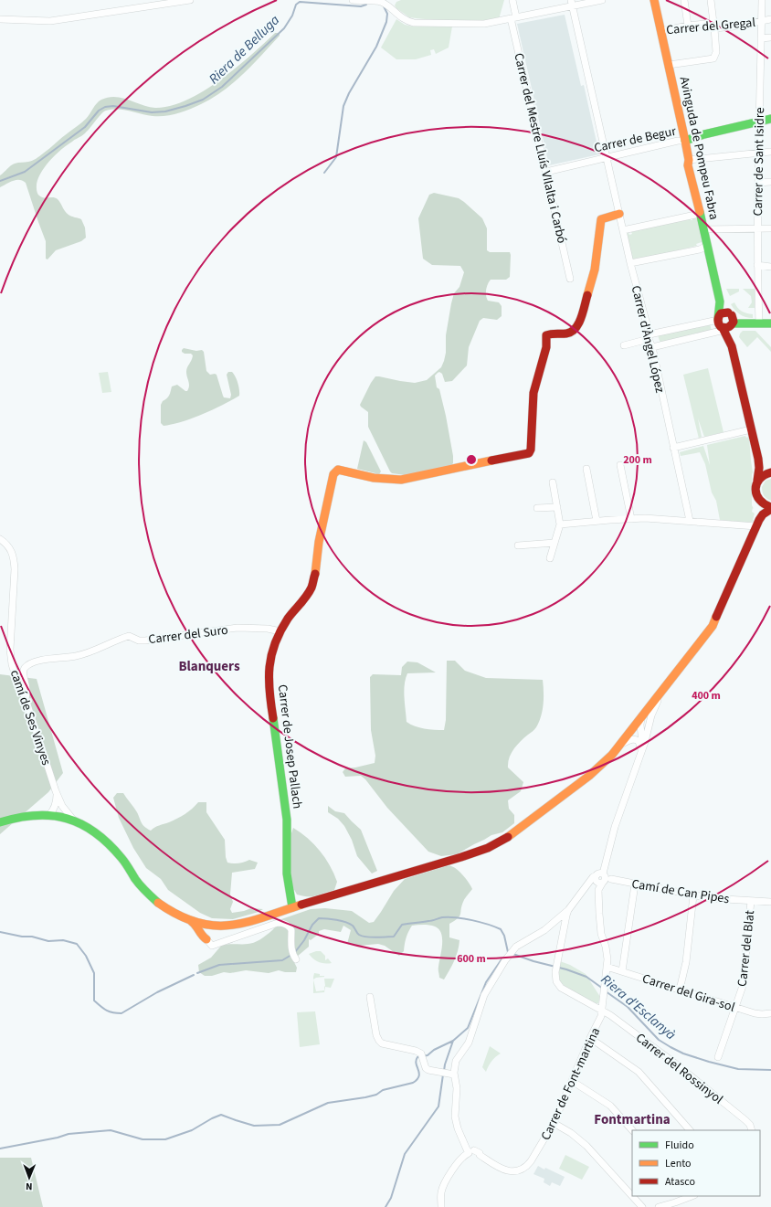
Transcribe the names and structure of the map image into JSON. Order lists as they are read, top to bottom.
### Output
{
  "streets": {
    "street": [
      "Carrer del Gregal",
      "Carrer de Begur",
      "Carrer del Mestre Lluís VIlalta i Carbó",
      "Avinguda de Pompeu Fabra",
      "Carrer de Sant Isidre",
      "Carrer d'Àngel López",
      "Carrer del Suro",
      "camí de Ses Vinyes",
      "Carrer de Josep Pallach",
      "Camí de Can Pipes",
      "Carrer del Blat",
      "Carrer del Gira-sol",
      "Carrer del Rossinyol",
      "Carrer de Font-martina"
    ]
  },
  "crossings": [
    ["Carrer del Gregal", "Avinguda de Pompeu Fabra"],
    ["Carrer del Gregal", "Carrer de Sant Isidre"],
    ["Carrer de Begur", "Carrer del Mestre Lluís VIlalta i Carbó"],
    ["Carrer de Begur", "Avinguda de Pompeu Fabra"],
    ["Carrer de Begur", "Carrer de Sant Isidre"],
    ["Carrer de Begur", "Carrer d'Àngel López"],
    ["Carrer d'Àngel López", "Carrer de Josep Pallach"],
    ["Carrer del Suro", "camí de Ses Vinyes"],
    ["Carrer del Suro", "Carrer de Josep Pallach"],
    ["Camí de Can Pipes", "Carrer del Blat"],
    ["Camí de Can Pipes", "Carrer de Font-martina"],
    ["Carrer del Blat", "Carrer del Gira-sol"],
    ["Carrer del Gira-sol", "Carrer de Font-martina"],
    ["Carrer del Rossinyol", "Carrer de Font-martina"]
  ],
  "districts": ["Blanquers", "Fontmartina"],
  "water": ["Riera de Belluga", "Riera d'Esclanyà"],
  "legend": ["Fluido", "Lento", "Atasco"],
  "north": "bottom",
  "rings": ["200 m", "400 m", "600 m"]
}
